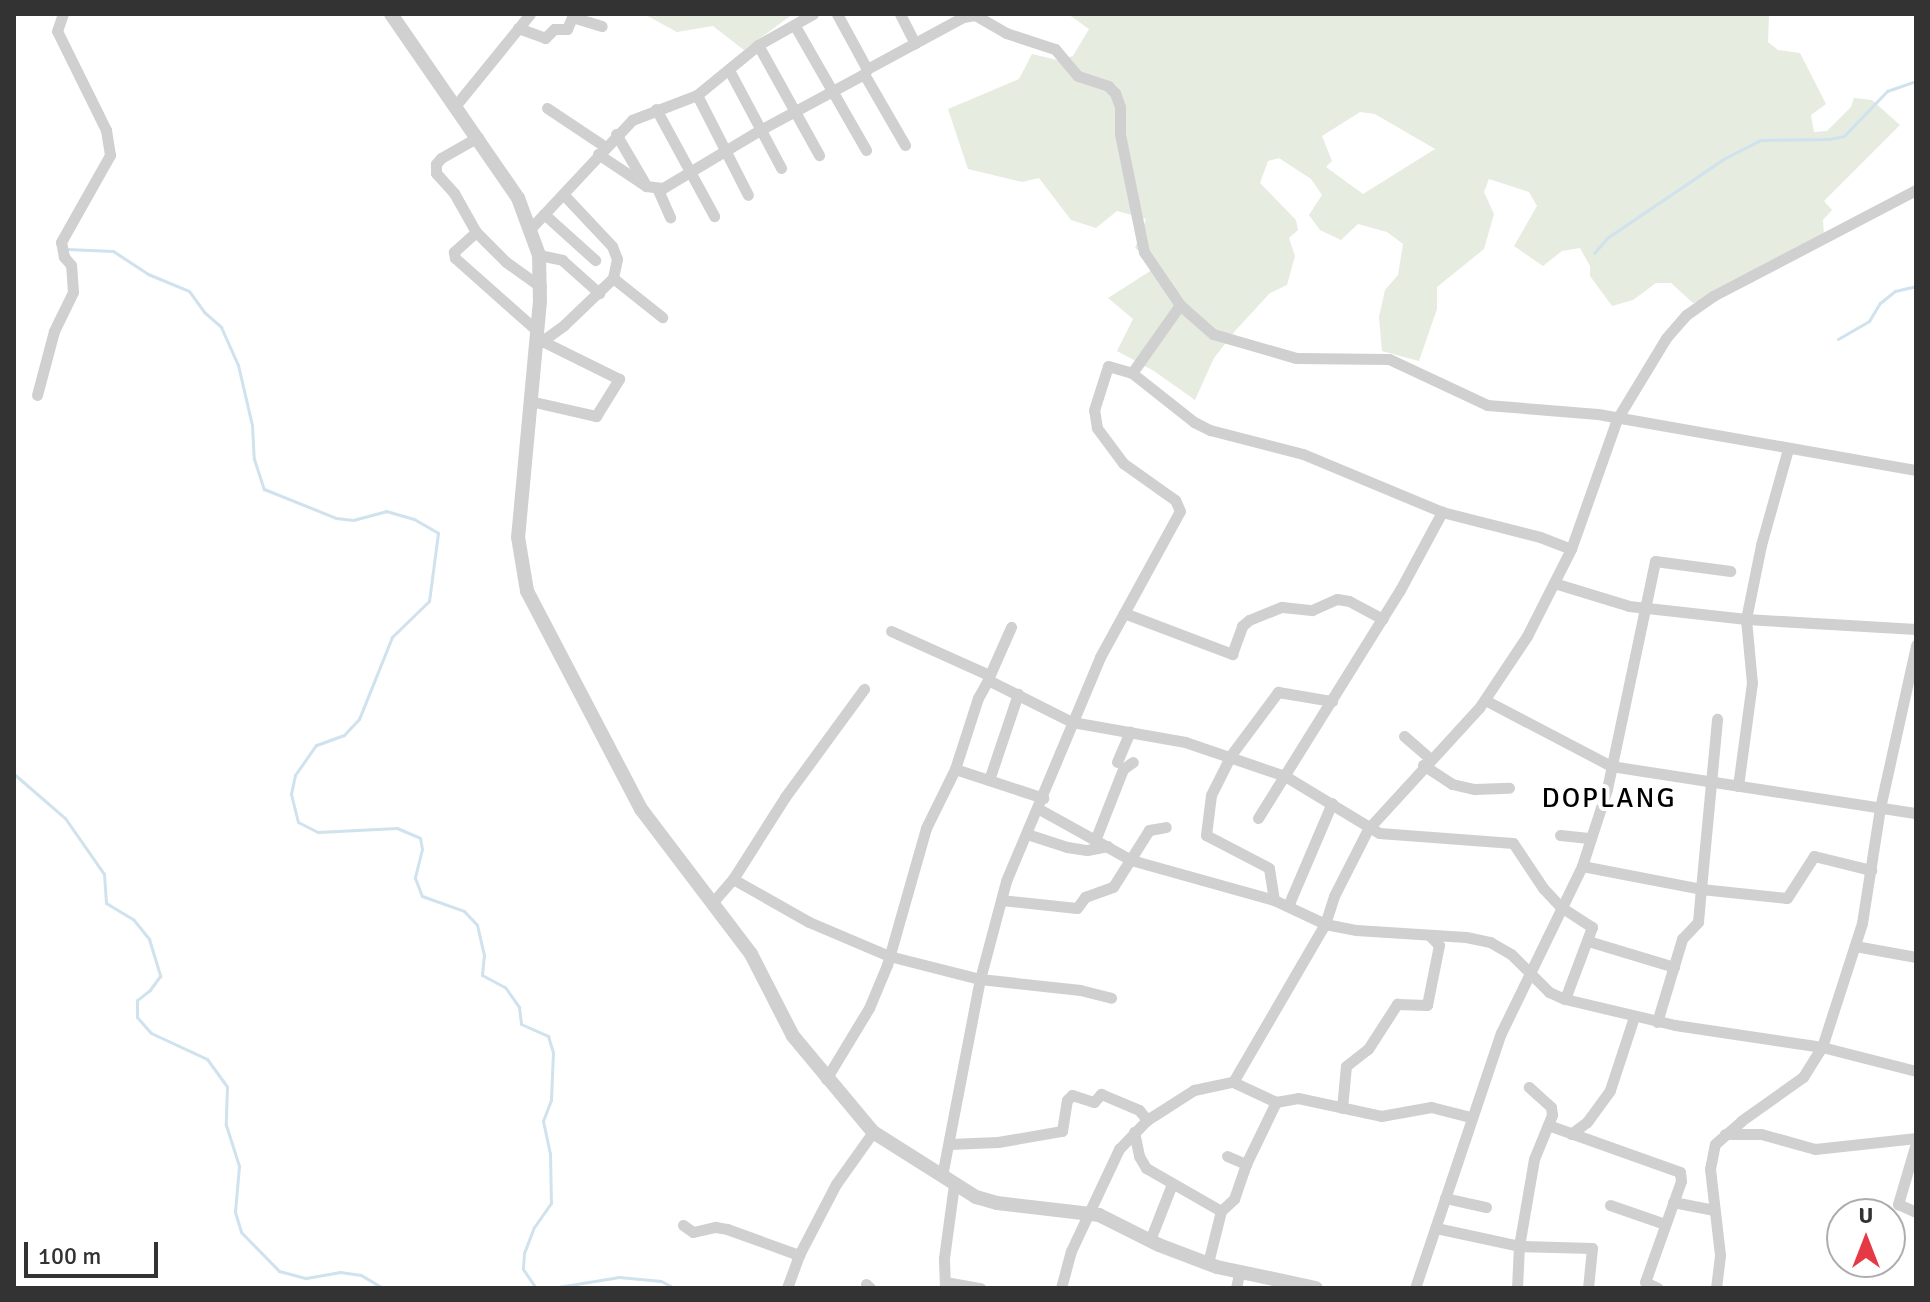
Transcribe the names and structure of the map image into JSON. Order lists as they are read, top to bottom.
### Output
{
  "districts": ["DOPLANG"],
  "scale_bar": "100 m",
  "north": "top"
}
